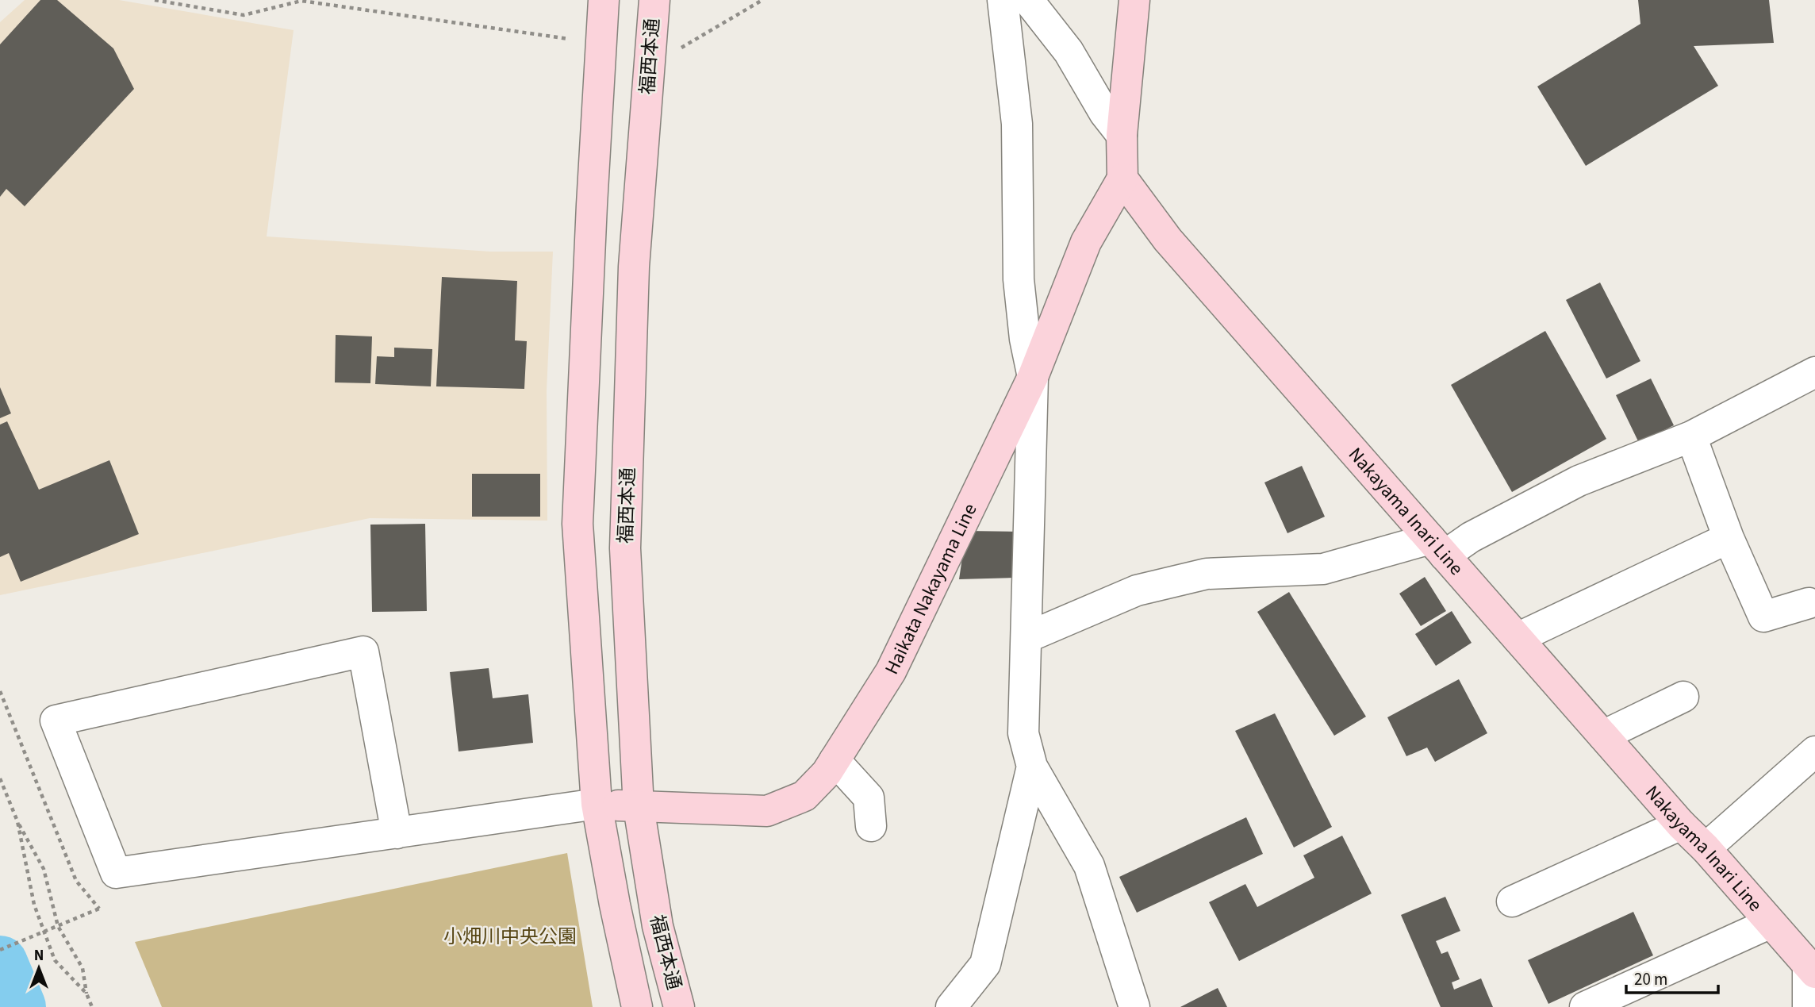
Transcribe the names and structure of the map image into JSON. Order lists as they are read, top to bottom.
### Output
{
  "streets": {
    "main road": ["福西本通", "Nakayama Inari Line", "Haikata Nakayama Line"]
  },
  "crossings": [
    ["福西本通", "Haikata Nakayama Line"],
    ["Nakayama Inari Line", "Haikata Nakayama Line"]
  ],
  "parks": ["小畑川中央公園"],
  "scale_bar": "20 m",
  "north": "top"
}
